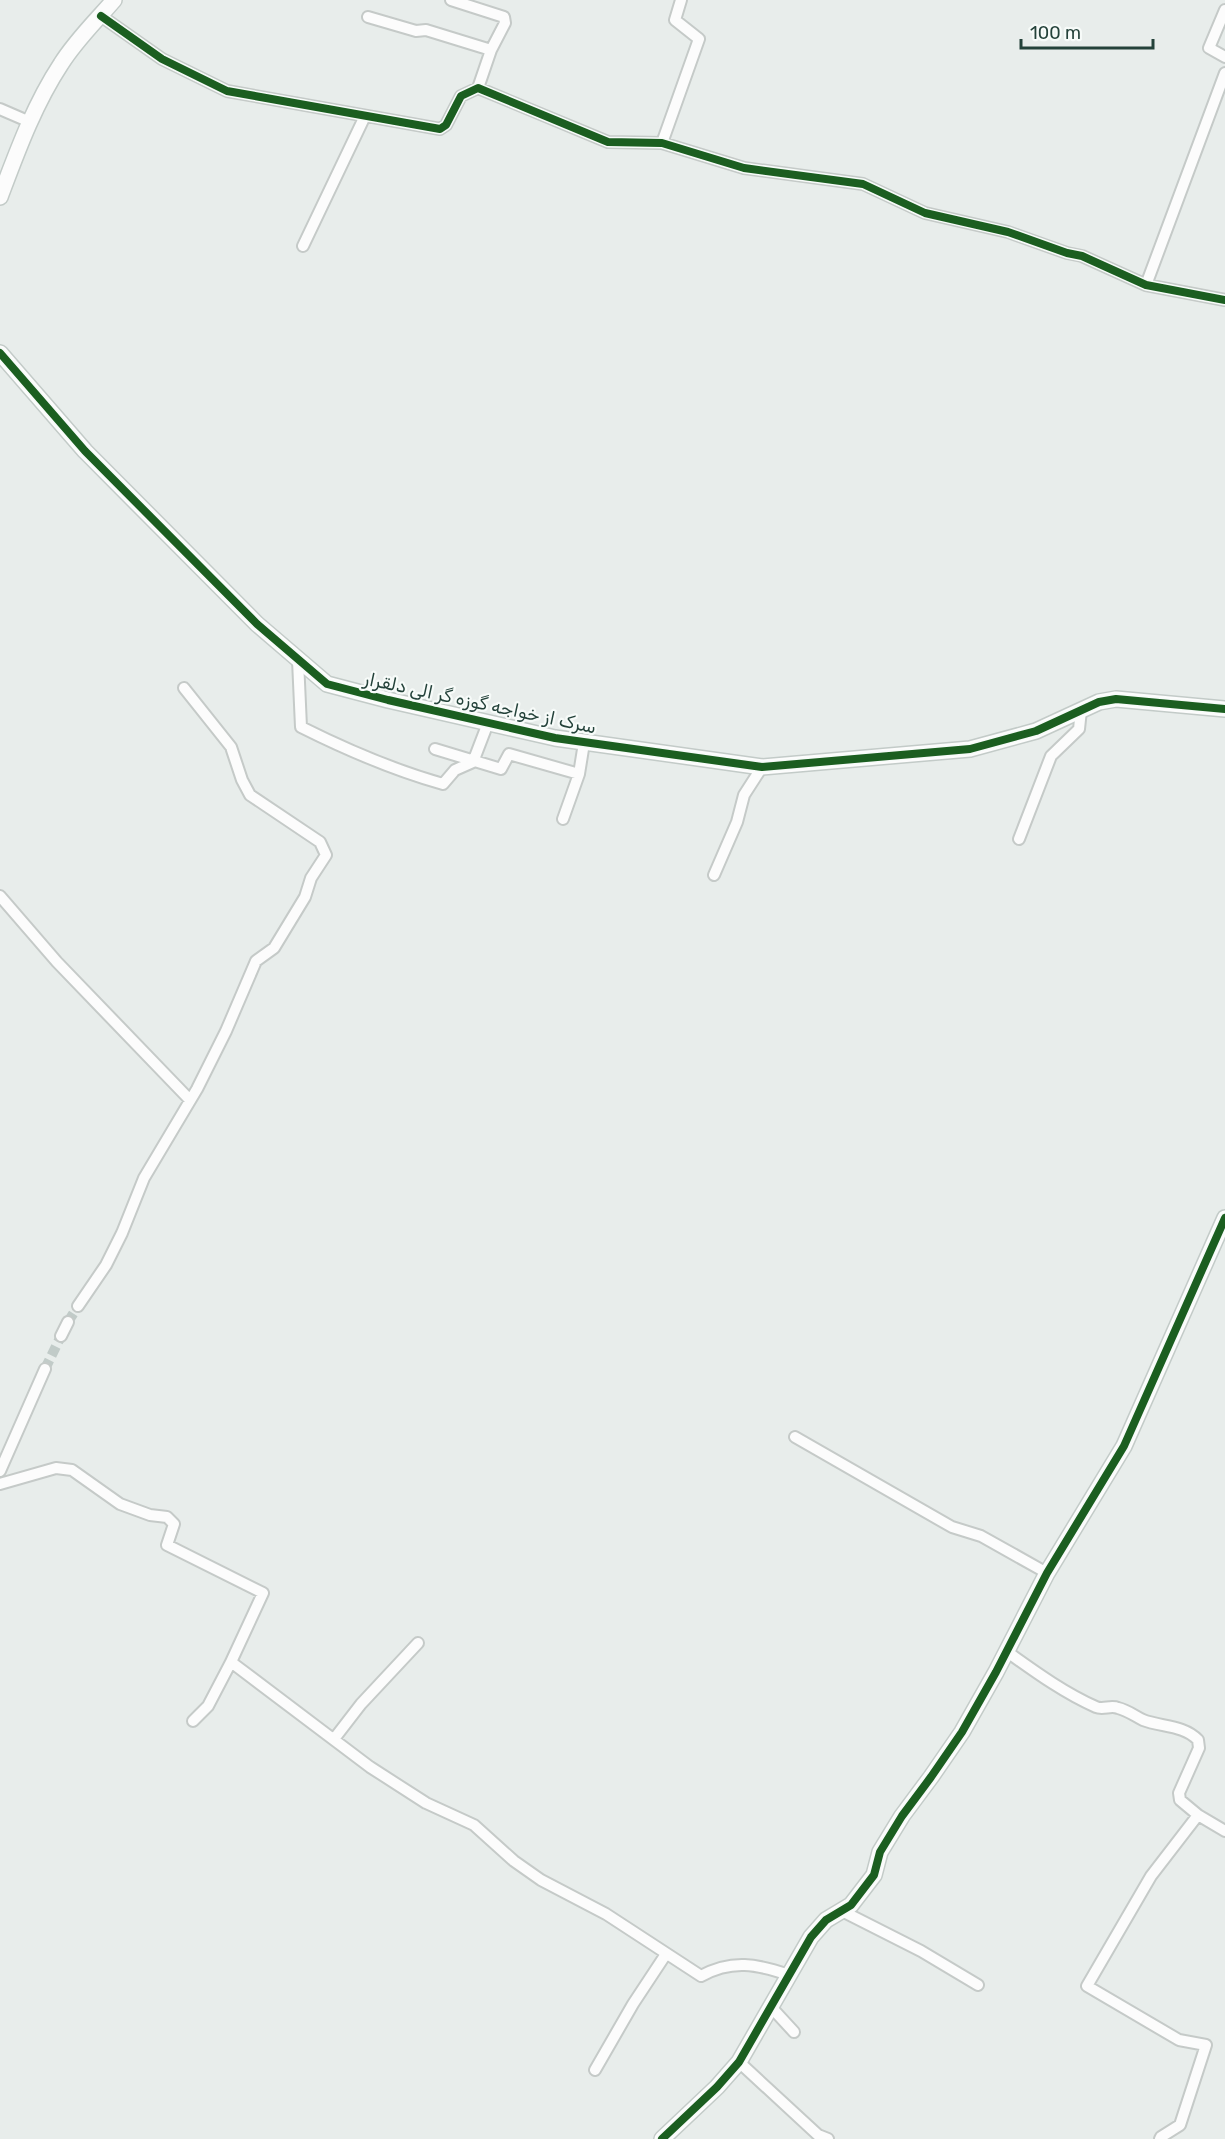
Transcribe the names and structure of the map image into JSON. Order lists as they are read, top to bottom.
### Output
{
  "streets": {
    "street": ["سرک از خواجه گوزه گر الی دلقرار"]
  },
  "scale_bar": "100 m"
}
